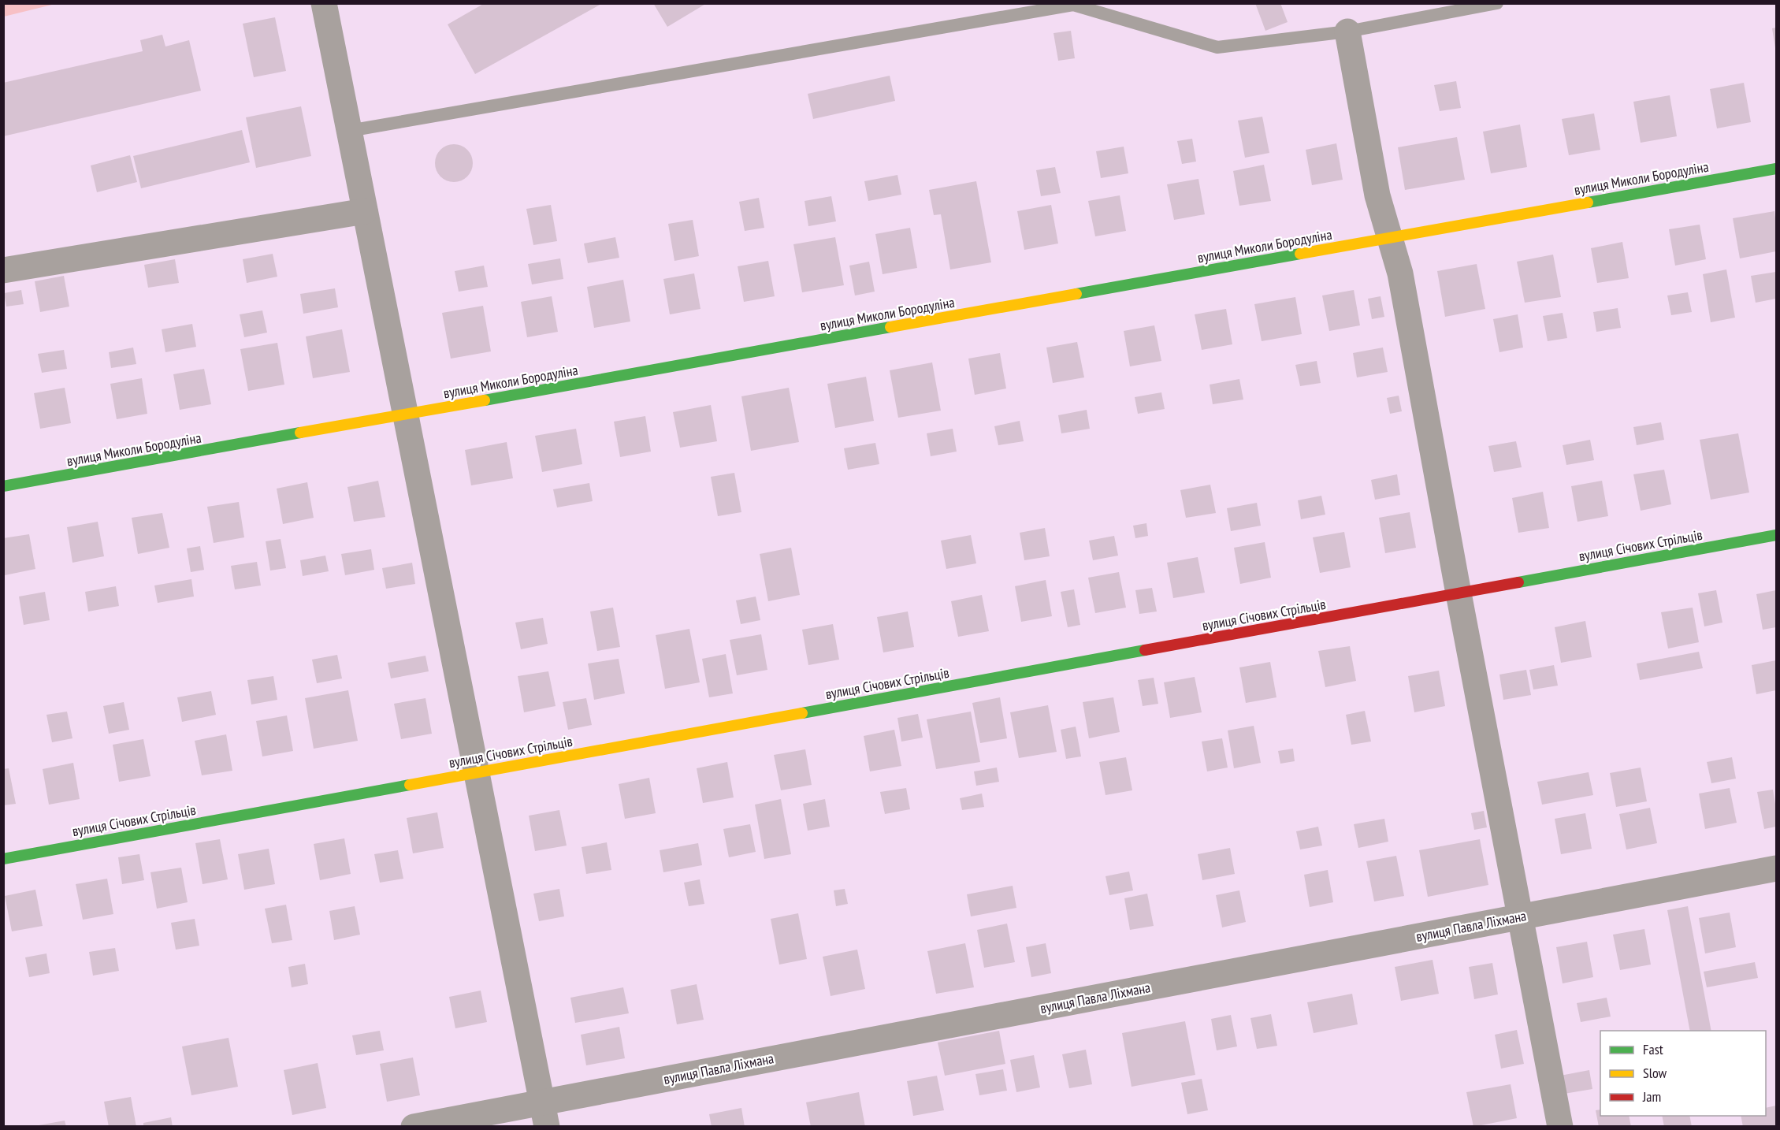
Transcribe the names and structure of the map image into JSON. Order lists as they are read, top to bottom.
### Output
{
  "streets": {
    "street": ["вулиця Миколи Бородуліна", "вулиця Січових Стрільців", "вулиця Павла Ліхмана"]
  },
  "legend": ["Fast", "Slow", "Jam"]
}
